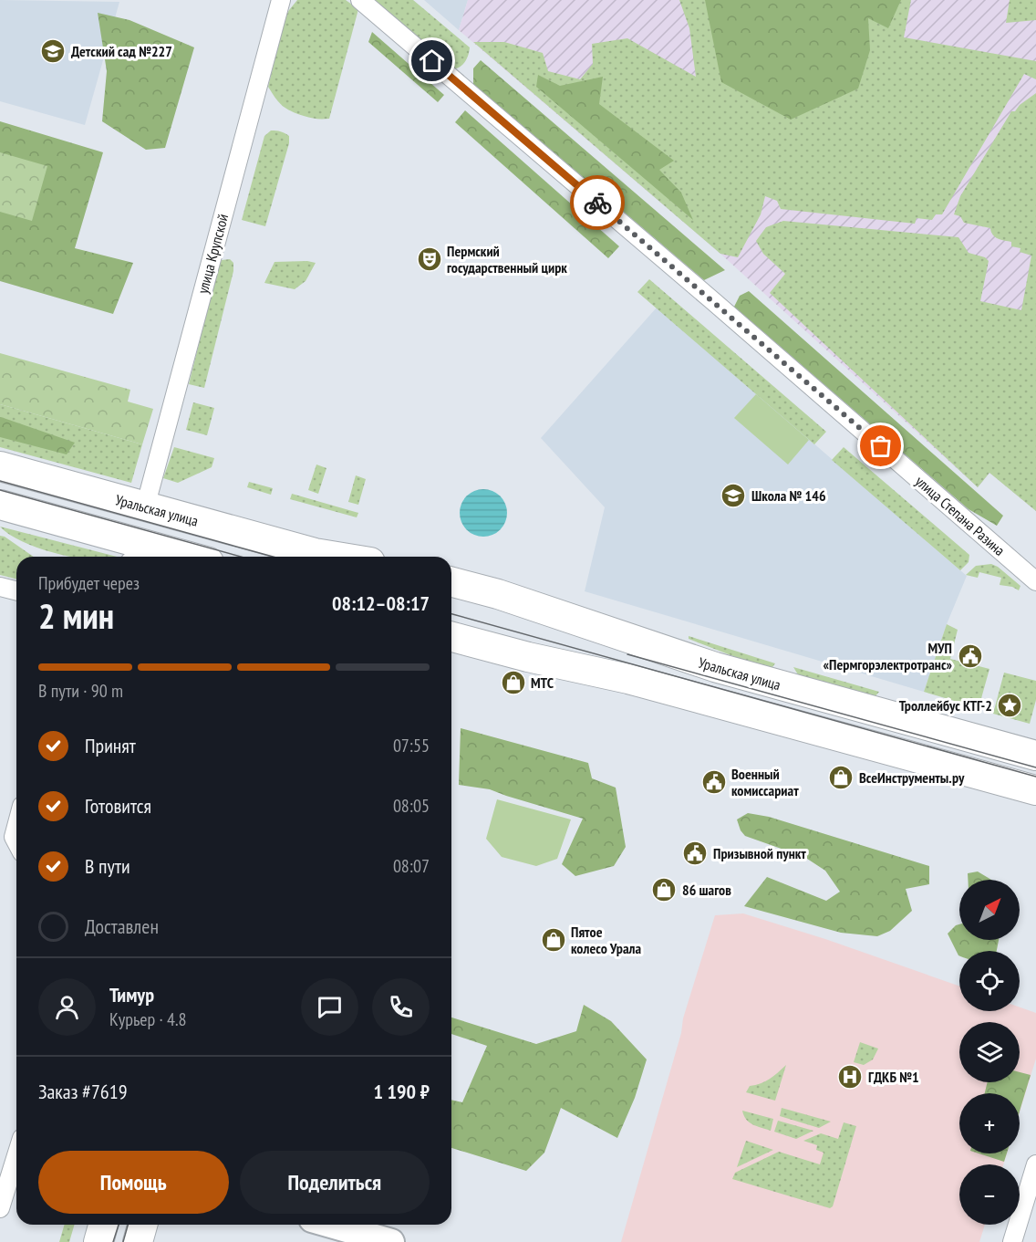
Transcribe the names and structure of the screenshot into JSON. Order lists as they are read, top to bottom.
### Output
{
  "streets": {
    "main road": ["Уральская улица"],
    "street": ["улица Крупской", "улица Степана Разина"]
  },
  "crossings": [
    ["улица Крупской", "Уральская улица"]
  ],
  "places": {
    "school or university": ["Детский сад №227", "Школа № 146"],
    "theatre": ["Пермский государственный цирк"],
    "public building": ["МУП «Пермгорэлектротранс»", "Военный комиссариат", "Призывной пункт"],
    "shop": [
      "МТС",
      "ВсеИнструменты.ру",
      "86 шагов",
      "Пятое колесо Урала"
    ],
    "place": ["Троллейбус КТГ-2"],
    "hospital": ["ГДКБ №1"]
  },
  "north": "top right",
  "page": {
    "heading": ["2 мин", "Прибудет через", "08:12–08:17"],
    "panel": [
      "Тимур",
      "Курьер · 4.8",
      "Заказ #7619",
      "1 190 ₽"
    ],
    "bar": "В пути · 90 m",
    "list": [
      ["Принят", "07:55"],
      ["Готовится", "08:05"],
      ["В пути", "08:07"],
      "Доставлен"
    ],
    "map_buttons": ["+", "−"],
    "buttons": ["Помощь", "Поделиться"]
  }
}
